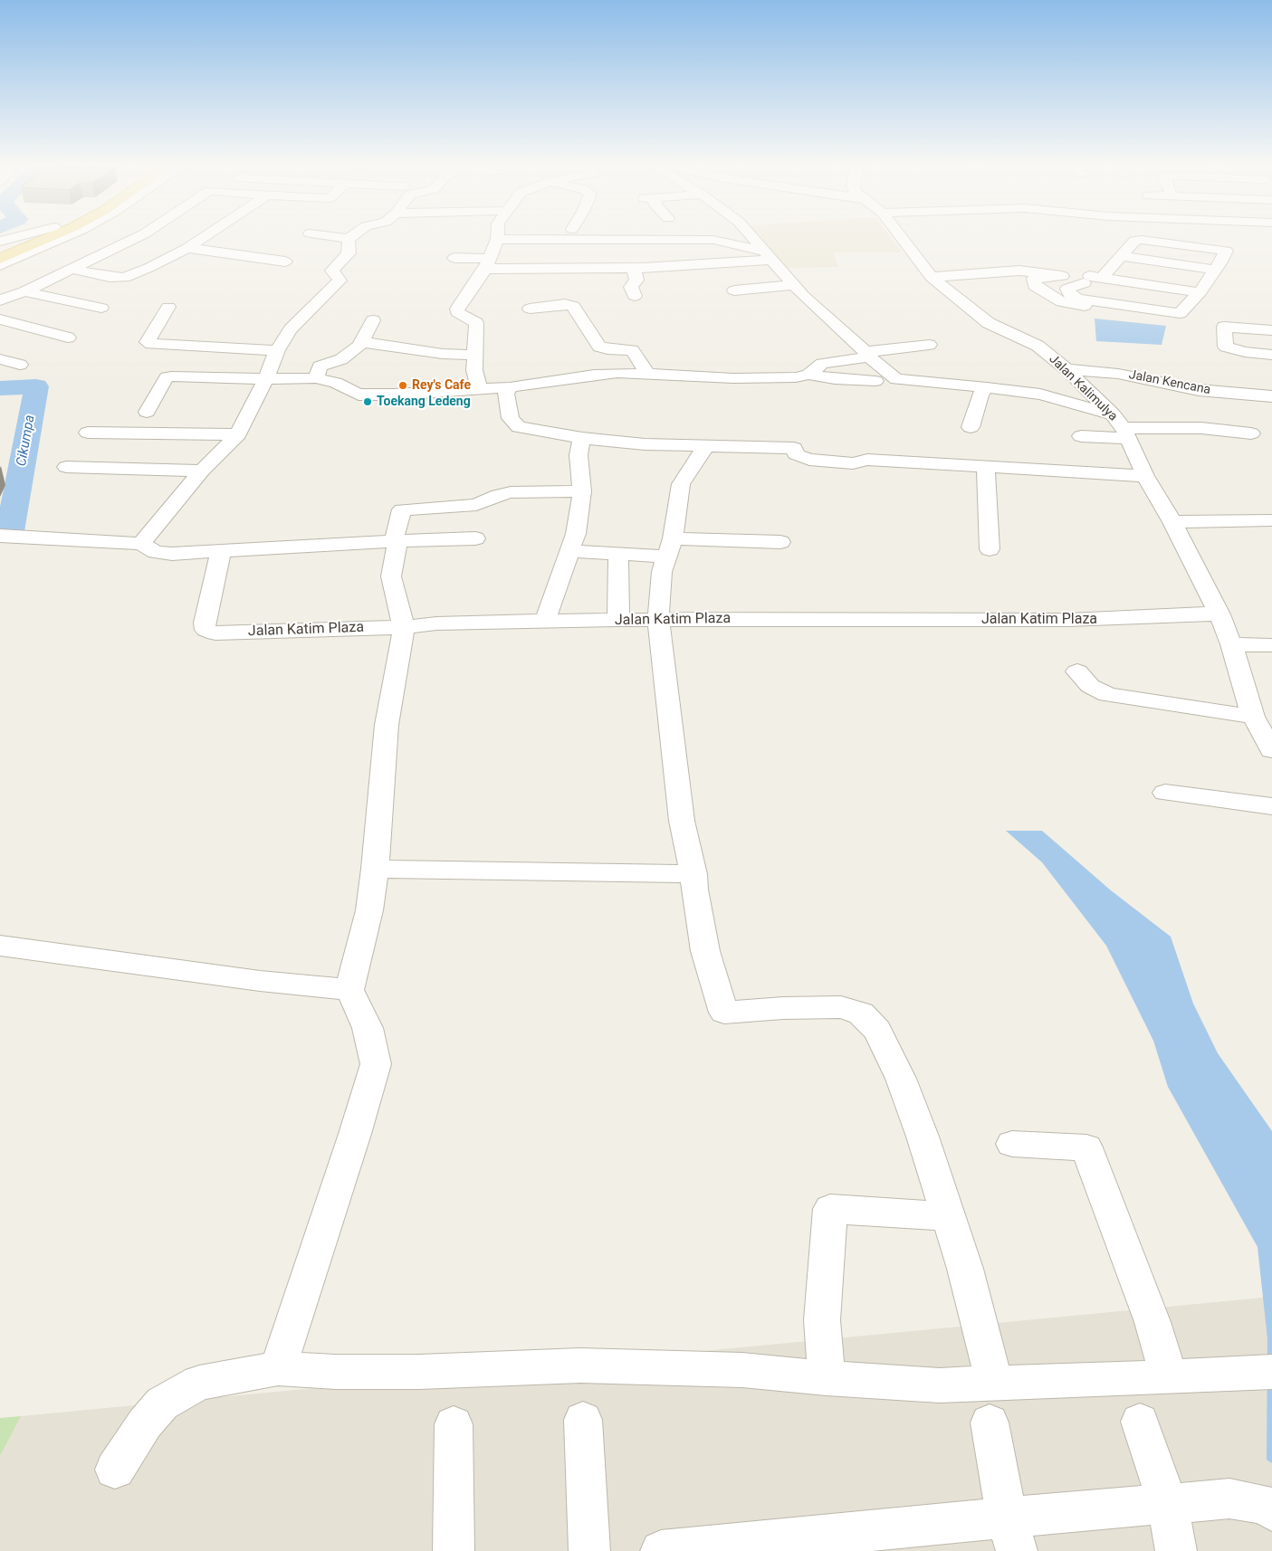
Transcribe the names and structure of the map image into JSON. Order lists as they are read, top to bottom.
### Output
{
  "streets": {
    "street": ["Jalan Kencana", "Jalan Kalimulya", "Jalan Katim Plaza"]
  },
  "crossings": [
    ["Jalan Kencana", "Jalan Kalimulya"],
    ["Jalan Kalimulya", "Jalan Katim Plaza"]
  ],
  "water": ["Cikumpa"],
  "places": ["Rey's Cafe", "Toekang Ledeng"]
}
